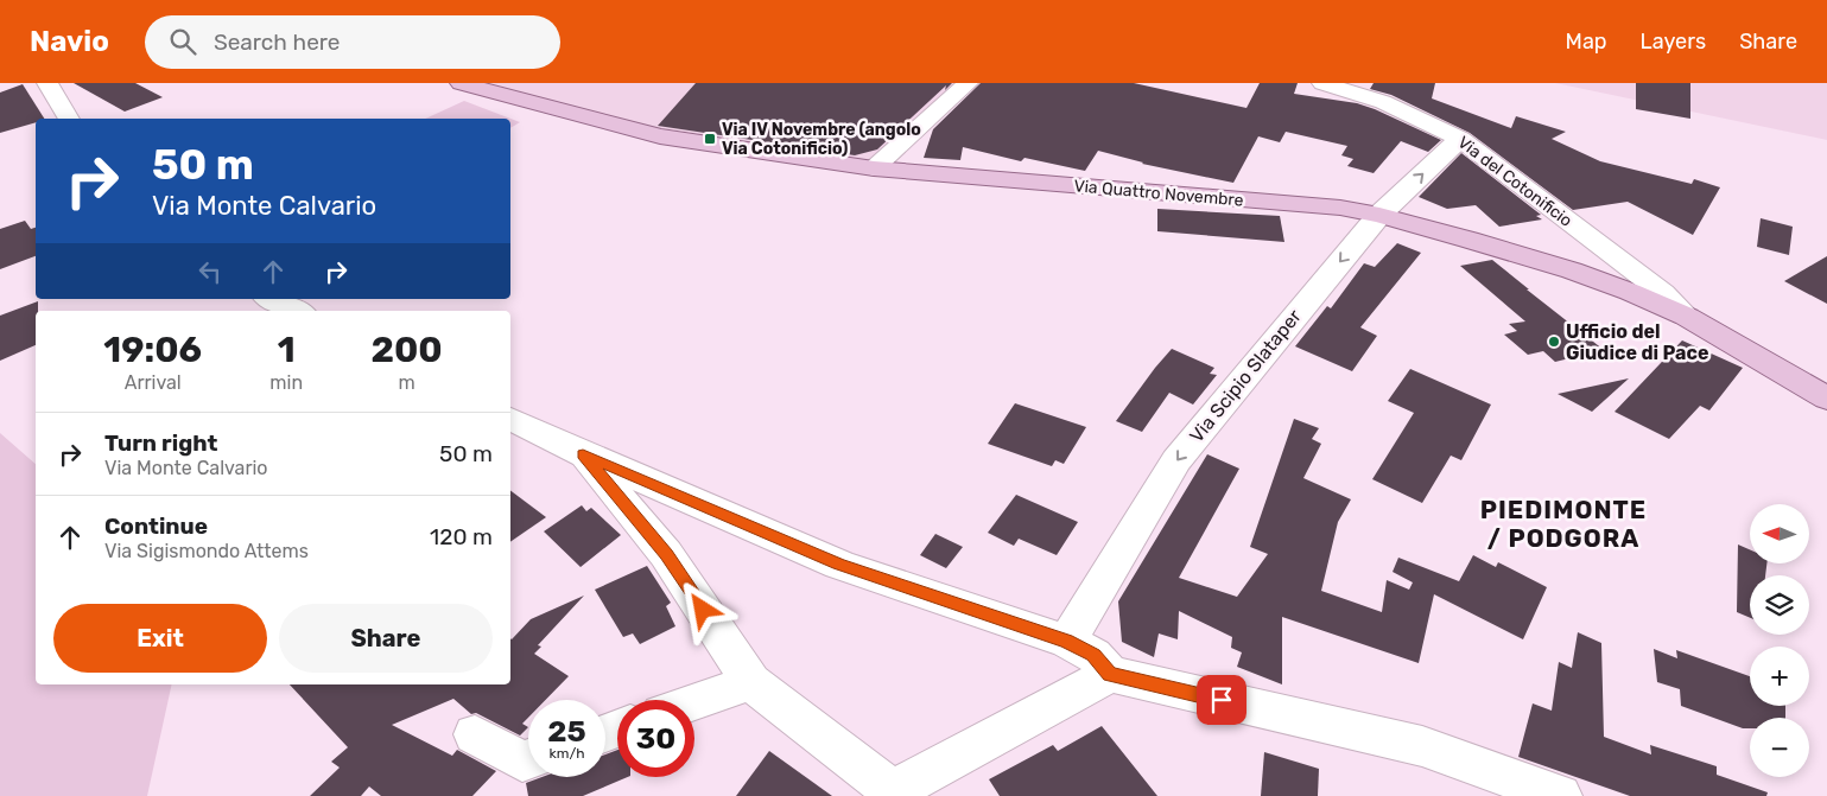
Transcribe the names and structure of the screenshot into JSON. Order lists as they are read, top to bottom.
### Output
{
  "streets": {
    "main road": ["Via Quattro Novembre"],
    "street": ["Via del Cotonificio", "Via Scipio Slataper"]
  },
  "crossings": [
    ["Via del Cotonificio", "Via Quattro Novembre"],
    ["Via del Cotonificio", "Via Scipio Slataper"],
    ["Via Quattro Novembre", "Via Scipio Slataper"]
  ],
  "districts": ["PIEDIMONTE / PODGORA"],
  "places": {
    "transit": ["Via IV Novembre (angolo Via Cotonificio)"],
    "other": ["Ufficio del Giudice di Pace"]
  },
  "north": "left",
  "page": {
    "header": "Navio",
    "search": "Search here",
    "nav": ["Map", "Layers", "Share"],
    "turn": ["50 m", "Via Monte Calvario"],
    "eta": [
      "19:06",
      "Arrival",
      "1",
      "min",
      "200",
      "m"
    ],
    "list": [
      {
        "name": "Turn right",
        "note": "Via Monte Calvario",
        "value": "50 m"
      },
      {
        "name": "Continue",
        "note": "Via Sigismondo Attems",
        "value": "120 m"
      }
    ],
    "map_buttons": ["+", "−"],
    "buttons": ["Exit", "Share"],
    "speed": "25 km/h",
    "limit": "30"
  }
}
